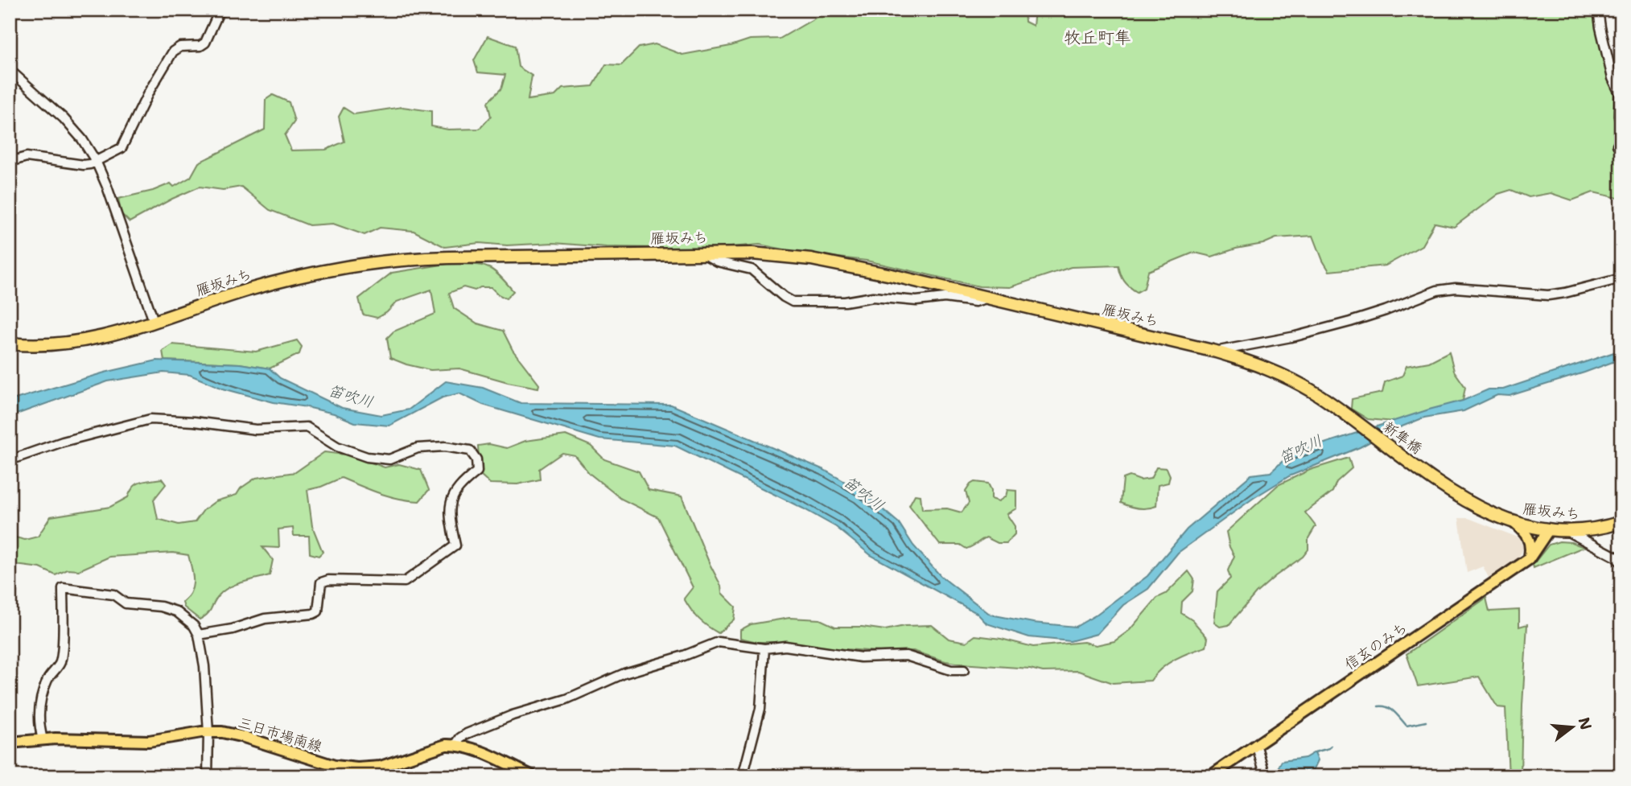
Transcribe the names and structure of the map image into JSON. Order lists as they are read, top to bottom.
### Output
{
  "streets": {
    "highway": ["雁坂みち", "新隼橋"],
    "main road": ["信玄のみち", "三日市場南線"]
  },
  "crossings": [
    ["雁坂みち", "新隼橋"],
    ["雁坂みち", "信玄のみち"]
  ],
  "districts": ["牧丘町隼"],
  "water": ["笛吹川"],
  "north": "right"
}
